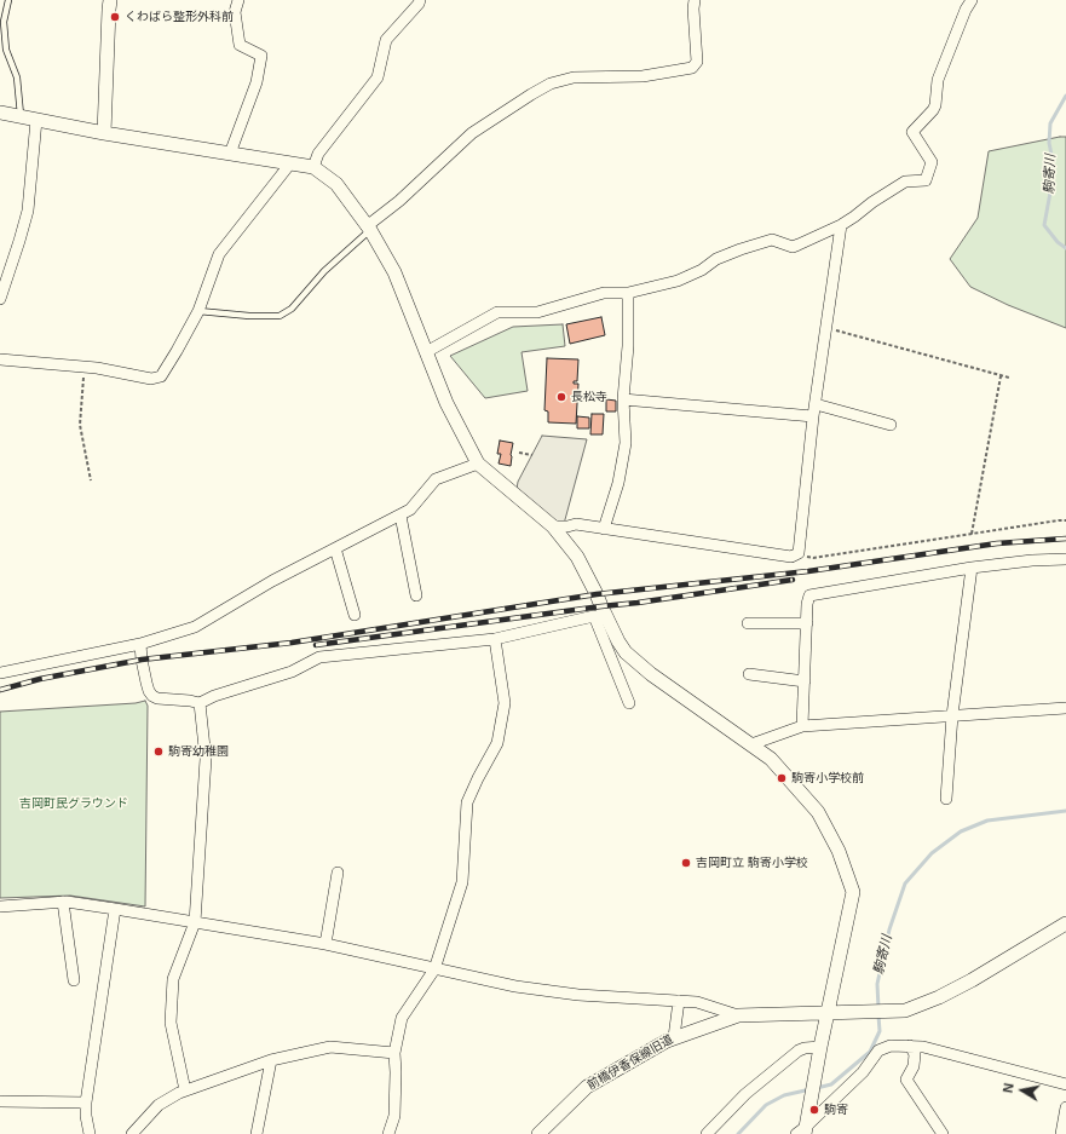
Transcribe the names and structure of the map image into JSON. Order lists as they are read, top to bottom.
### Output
{
  "streets": {
    "street": ["前橋伊香保線旧道"]
  },
  "water": ["駒寄川"],
  "parks": ["吉岡町民グラウンド"],
  "places": [
    "くわばら整形外科前",
    "長松寺",
    "駒寄幼稚園",
    "駒寄小学校前",
    "吉岡町立 駒寄小学校",
    "駒寄"
  ],
  "north": "left"
}
